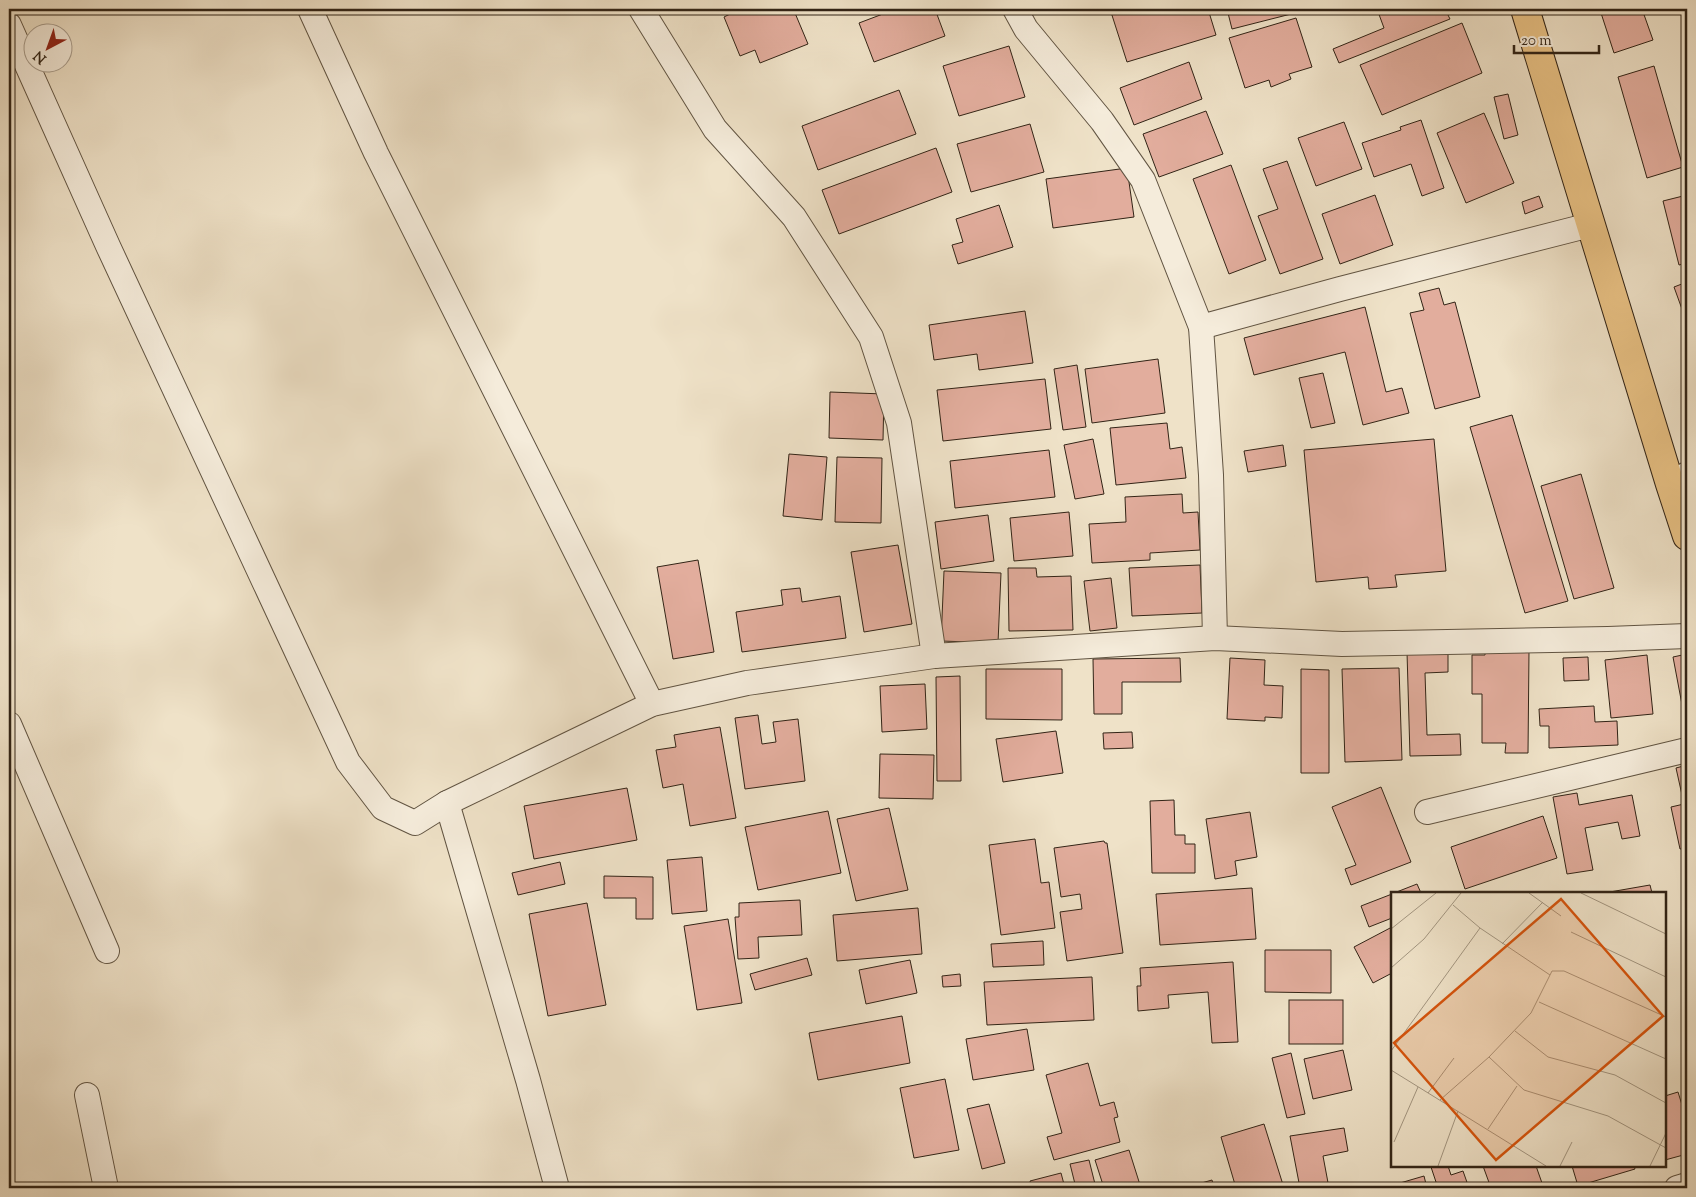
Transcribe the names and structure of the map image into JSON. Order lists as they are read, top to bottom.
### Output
{
  "scale_bar": "20 m",
  "north": "bottom left"
}
